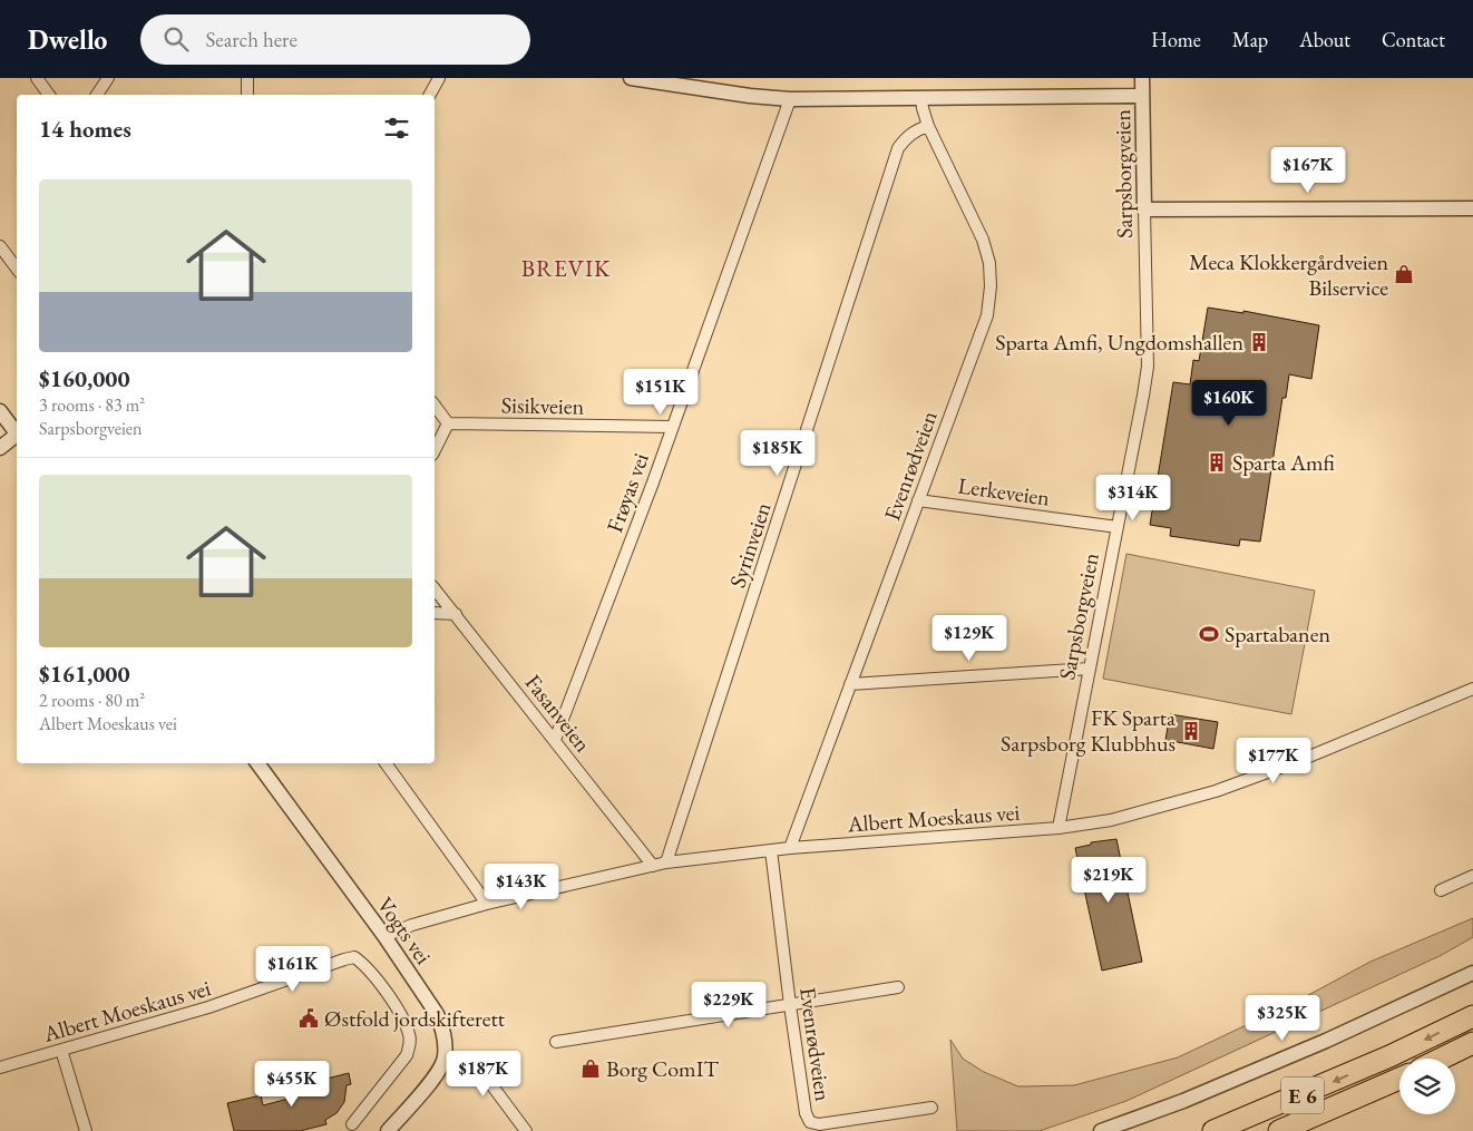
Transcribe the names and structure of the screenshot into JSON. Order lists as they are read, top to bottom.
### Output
{
  "streets": {
    "highway": ["E 6"],
    "street": [
      "Sarpsborgveien",
      "Sisikveien",
      "Evenrødveien",
      "Lerkeveien",
      "Frøyas vei",
      "Syrinveien",
      "Fasanveien",
      "Albert Moeskaus vei",
      "Vogts vei"
    ]
  },
  "crossings": [
    ["Sarpsborgveien", "Lerkeveien"],
    ["Sarpsborgveien", "Albert Moeskaus vei"],
    ["Sisikveien", "Frøyas vei"],
    ["Evenrødveien", "Lerkeveien"],
    ["Evenrødveien", "Syrinveien"],
    ["Evenrødveien", "Albert Moeskaus vei"],
    ["Frøyas vei", "Fasanveien"],
    ["Syrinveien", "Albert Moeskaus vei"],
    ["Fasanveien", "Albert Moeskaus vei"],
    ["Albert Moeskaus vei", "Vogts vei"]
  ],
  "districts": ["BREVIK"],
  "places": {
    "shop": ["Meca Klokkergårdveien Bilservice", "Borg ComIT"],
    "building": ["Sparta Amfi, Ungdomshallen", "Sparta Amfi", "FK Sparta Sarpsborg Klubbhus"],
    "sports": ["Spartabanen"],
    "public building": ["Østfold jordskifterett"]
  },
  "page": {
    "header": "Dwello",
    "search": "Search here",
    "nav": [
      "Home",
      "Map",
      "About",
      "Contact"
    ],
    "heading": "14 homes",
    "price": [
      "$167K",
      "$151K",
      "$160K",
      "$185K",
      "$314K",
      "$129K",
      "$177K",
      "$219K",
      "$143K",
      "$161K",
      "$229K",
      "$325K",
      "$187K",
      "$455K"
    ],
    "list": [
      {
        "name": "$160,000",
        "note": "3 rooms · 83 m² · Sarpsborgveien"
      },
      {
        "name": "$161,000",
        "note": "2 rooms · 80 m² · Albert Moeskaus vei"
      }
    ]
  }
}
